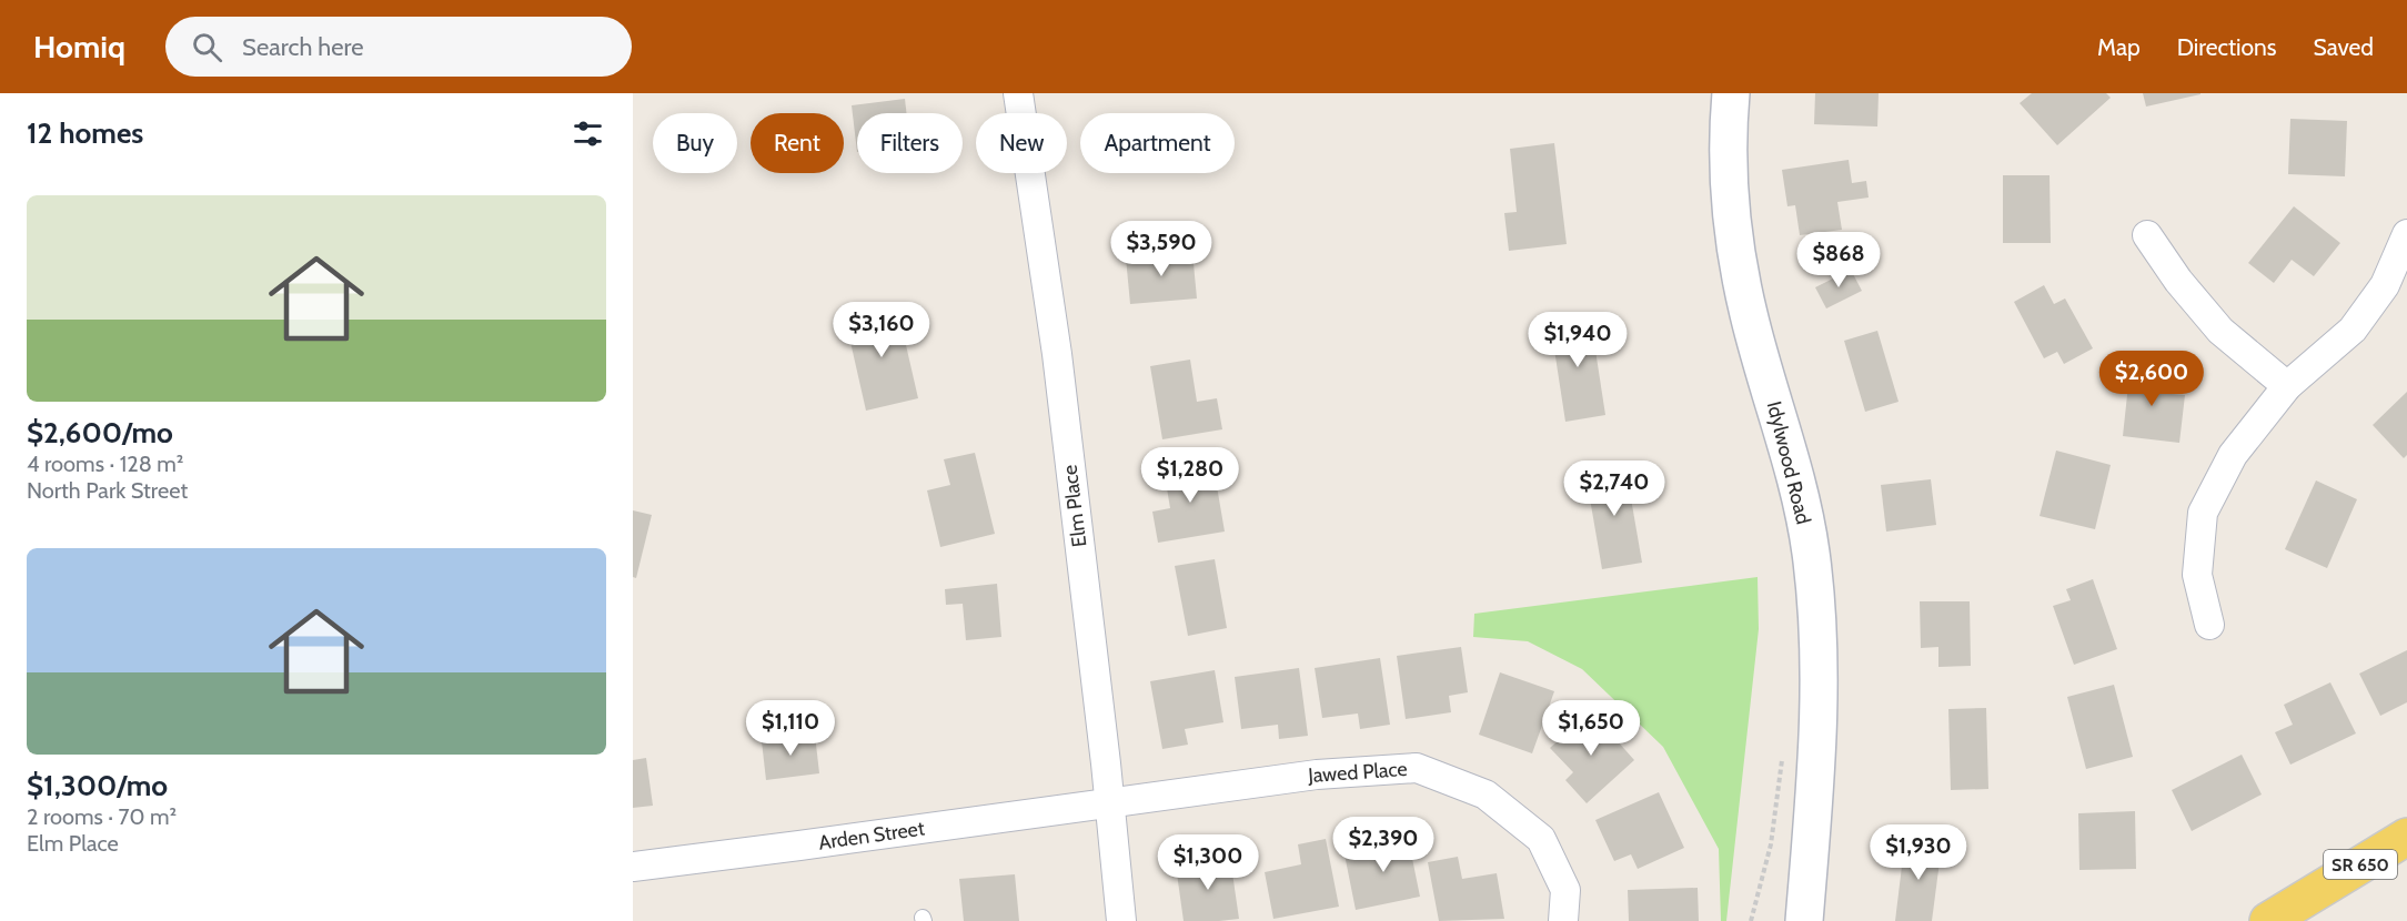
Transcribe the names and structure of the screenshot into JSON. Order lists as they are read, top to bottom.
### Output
{
  "streets": {
    "main road": ["Idylwood Road", "SR 650"],
    "street": ["Elm Place", "Jawed Place", "Arden Street"]
  },
  "crossings": [
    ["Elm Place", "Jawed Place"],
    ["Elm Place", "Arden Street"],
    ["Jawed Place", "Arden Street"]
  ],
  "page": {
    "header": "Homiq",
    "search": "Search here",
    "nav": ["Map", "Directions", "Saved"],
    "heading": "12 homes",
    "chip": [
      "Buy",
      "Rent",
      "Filters",
      "New",
      "Apartment"
    ],
    "list": [
      {
        "name": "$2,600/mo",
        "note": "4 rooms · 128 m² · North Park Street"
      },
      {
        "name": "$1,300/mo",
        "note": "2 rooms · 70 m² · Elm Place"
      }
    ],
    "price": [
      "$3,590",
      "$868",
      "$3,160",
      "$1,940",
      "$2,600",
      "$1,280",
      "$2,740",
      "$1,110",
      "$1,650",
      "$2,390",
      "$1,930",
      "$1,300"
    ]
  }
}
